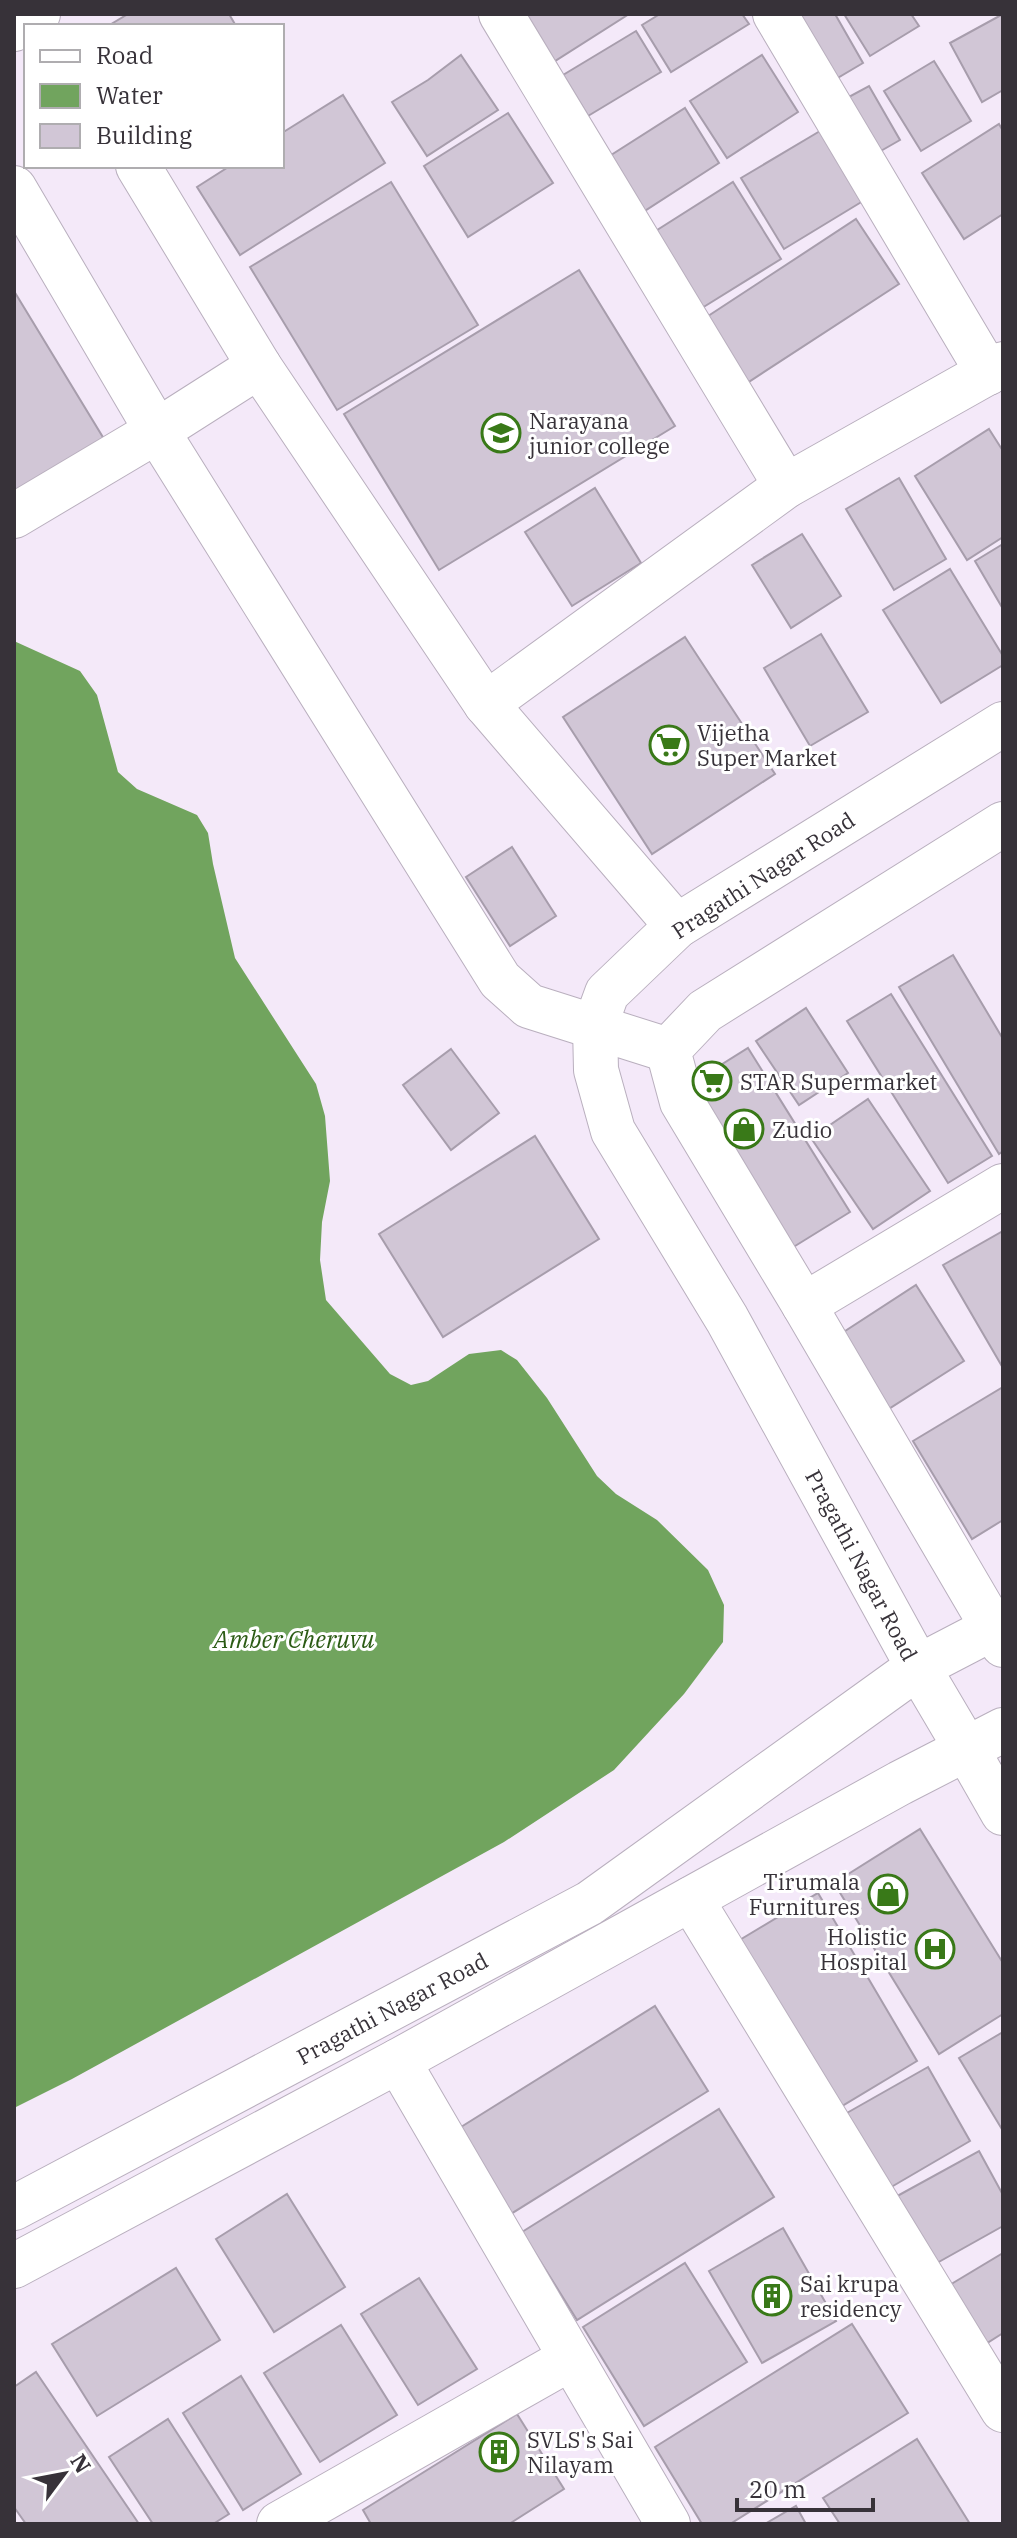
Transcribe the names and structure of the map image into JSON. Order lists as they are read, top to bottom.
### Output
{
  "streets": {
    "street": ["Pragathi Nagar Road"]
  },
  "water": ["Amber Cheruvu"],
  "places": {
    "school or university": ["Narayana junior college"],
    "supermarket": ["Vijetha Super Market", "STAR Supermarket"],
    "shop": ["Zudio", "Tirumala Furnitures"],
    "hospital": ["Holistic Hospital"],
    "building": ["Sai krupa residency", "SVLS's Sai Nilayam"]
  },
  "legend": ["Road", "Water", "Building"],
  "scale_bar": "20 m",
  "north": "top right"
}
